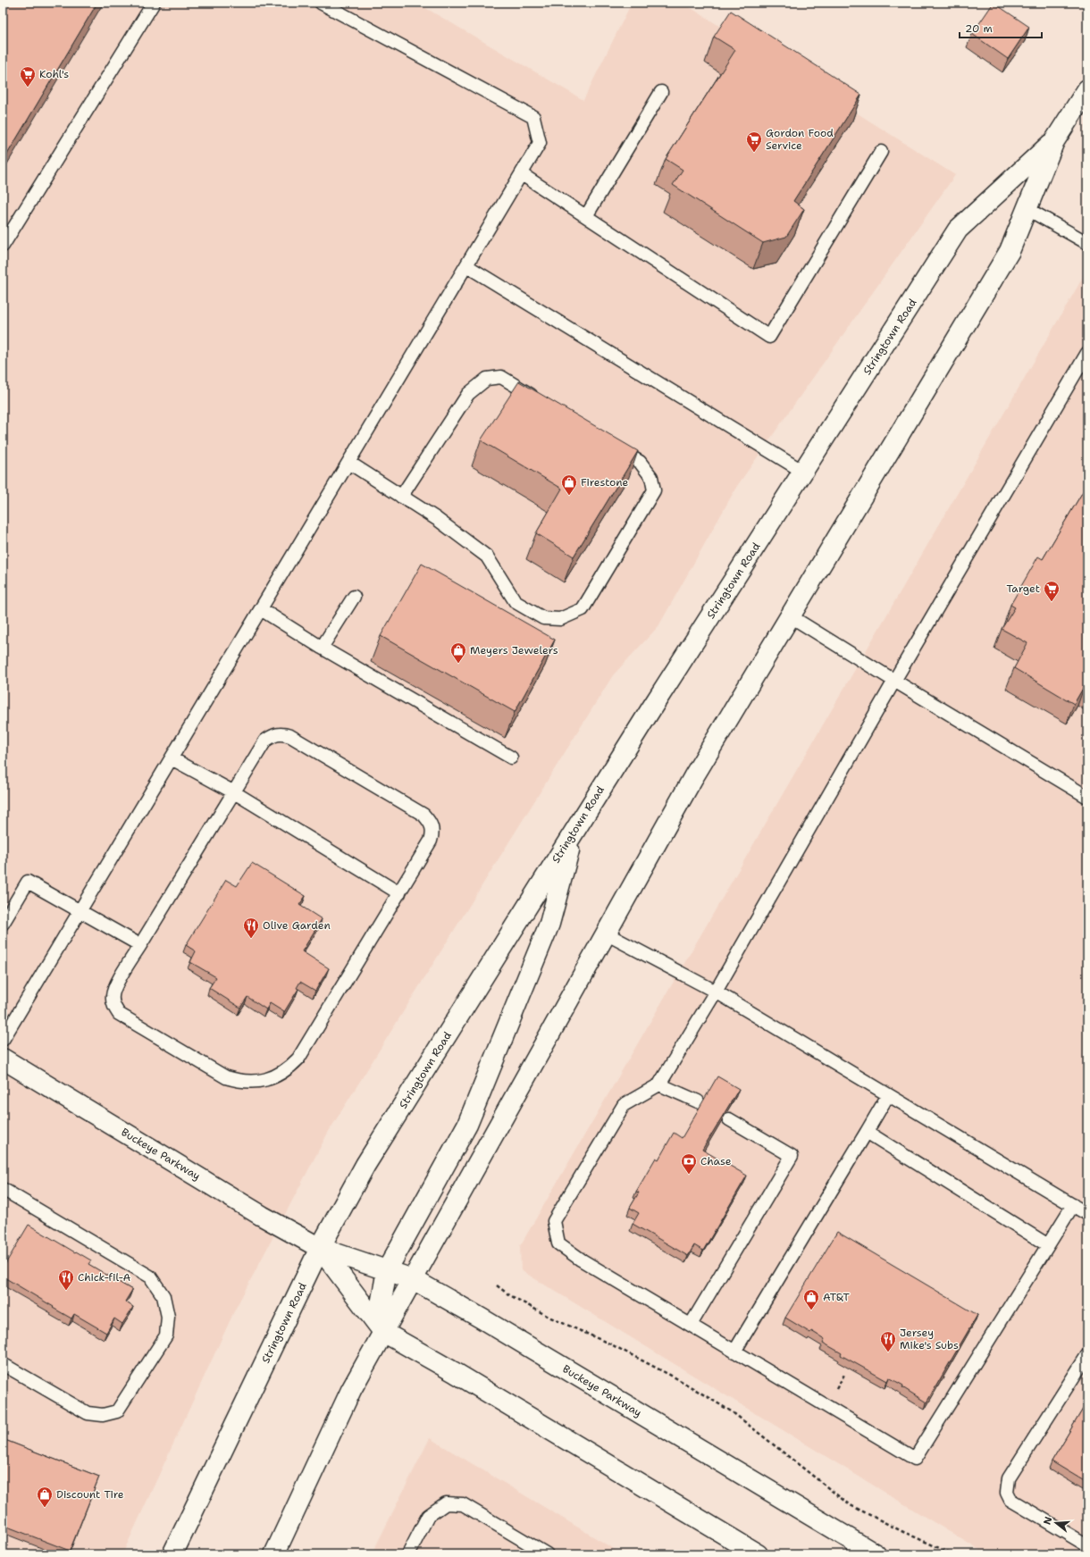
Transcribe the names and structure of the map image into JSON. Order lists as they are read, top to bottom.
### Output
{
  "streets": {
    "main road": ["Stringtown Road", "Buckeye Parkway"]
  },
  "crossings": [
    ["Stringtown Road", "Buckeye Parkway"]
  ],
  "places": {
    "supermarket": ["Kohl's", "Gordon Food Service", "Target"],
    "shop": [
      "Firestone",
      "Meyers Jewelers",
      "AT&T",
      "Discount Tire"
    ],
    "restaurant": ["Olive Garden", "Chick-fil-A", "Jersey Mike's Subs"],
    "bank": ["Chase"]
  },
  "scale_bar": "20 m",
  "north": "left"
}
